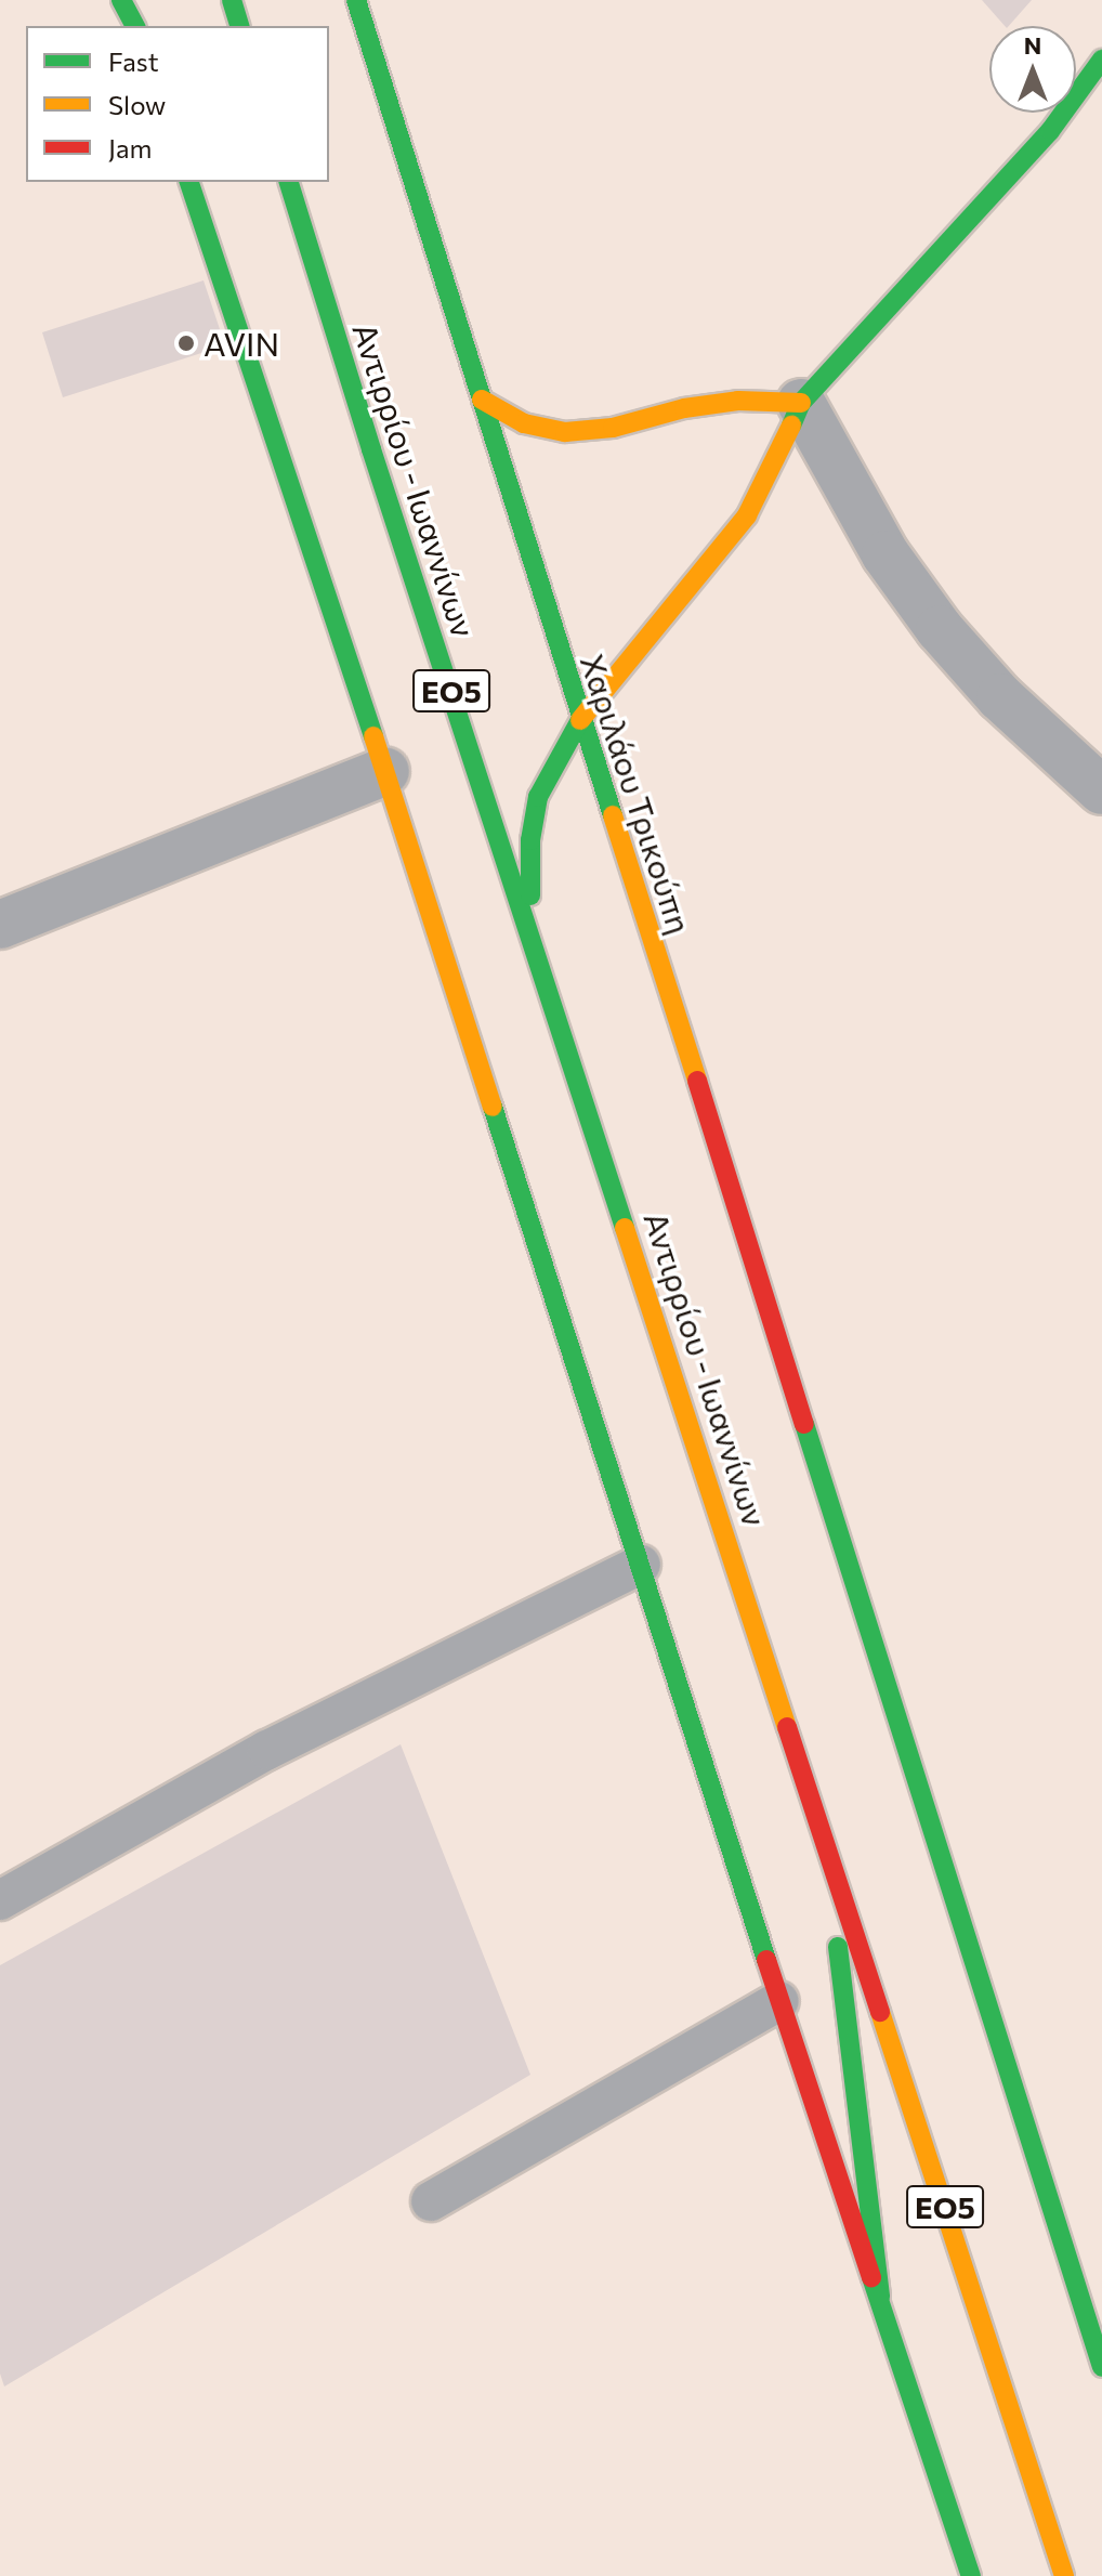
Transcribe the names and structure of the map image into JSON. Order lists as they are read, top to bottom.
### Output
{
  "streets": {
    "street": ["Αντιρρίου - Ιωαννίνων", "ΕΟ5", "Χαριλάου Τρικούπη"]
  },
  "places": ["AVIN"],
  "legend": ["Fast", "Slow", "Jam"],
  "north": "top"
}
